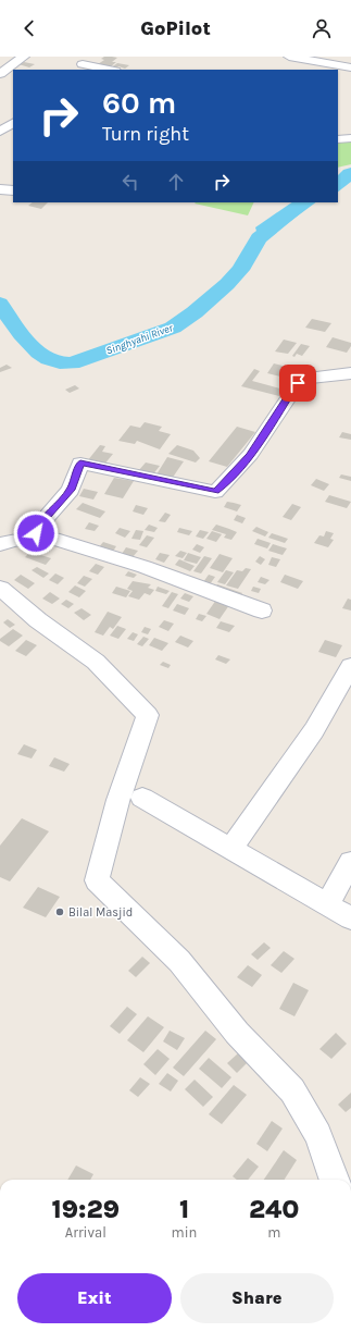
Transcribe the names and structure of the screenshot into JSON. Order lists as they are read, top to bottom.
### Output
{
  "water": ["Singhyahi River"],
  "places": ["Bilal Masjid"],
  "page": {
    "header": "GoPilot",
    "turn": ["60 m", "Turn right"],
    "eta": [
      "19:29",
      "Arrival",
      "1",
      "min",
      "240",
      "m"
    ],
    "buttons": ["Exit", "Share"]
  }
}
